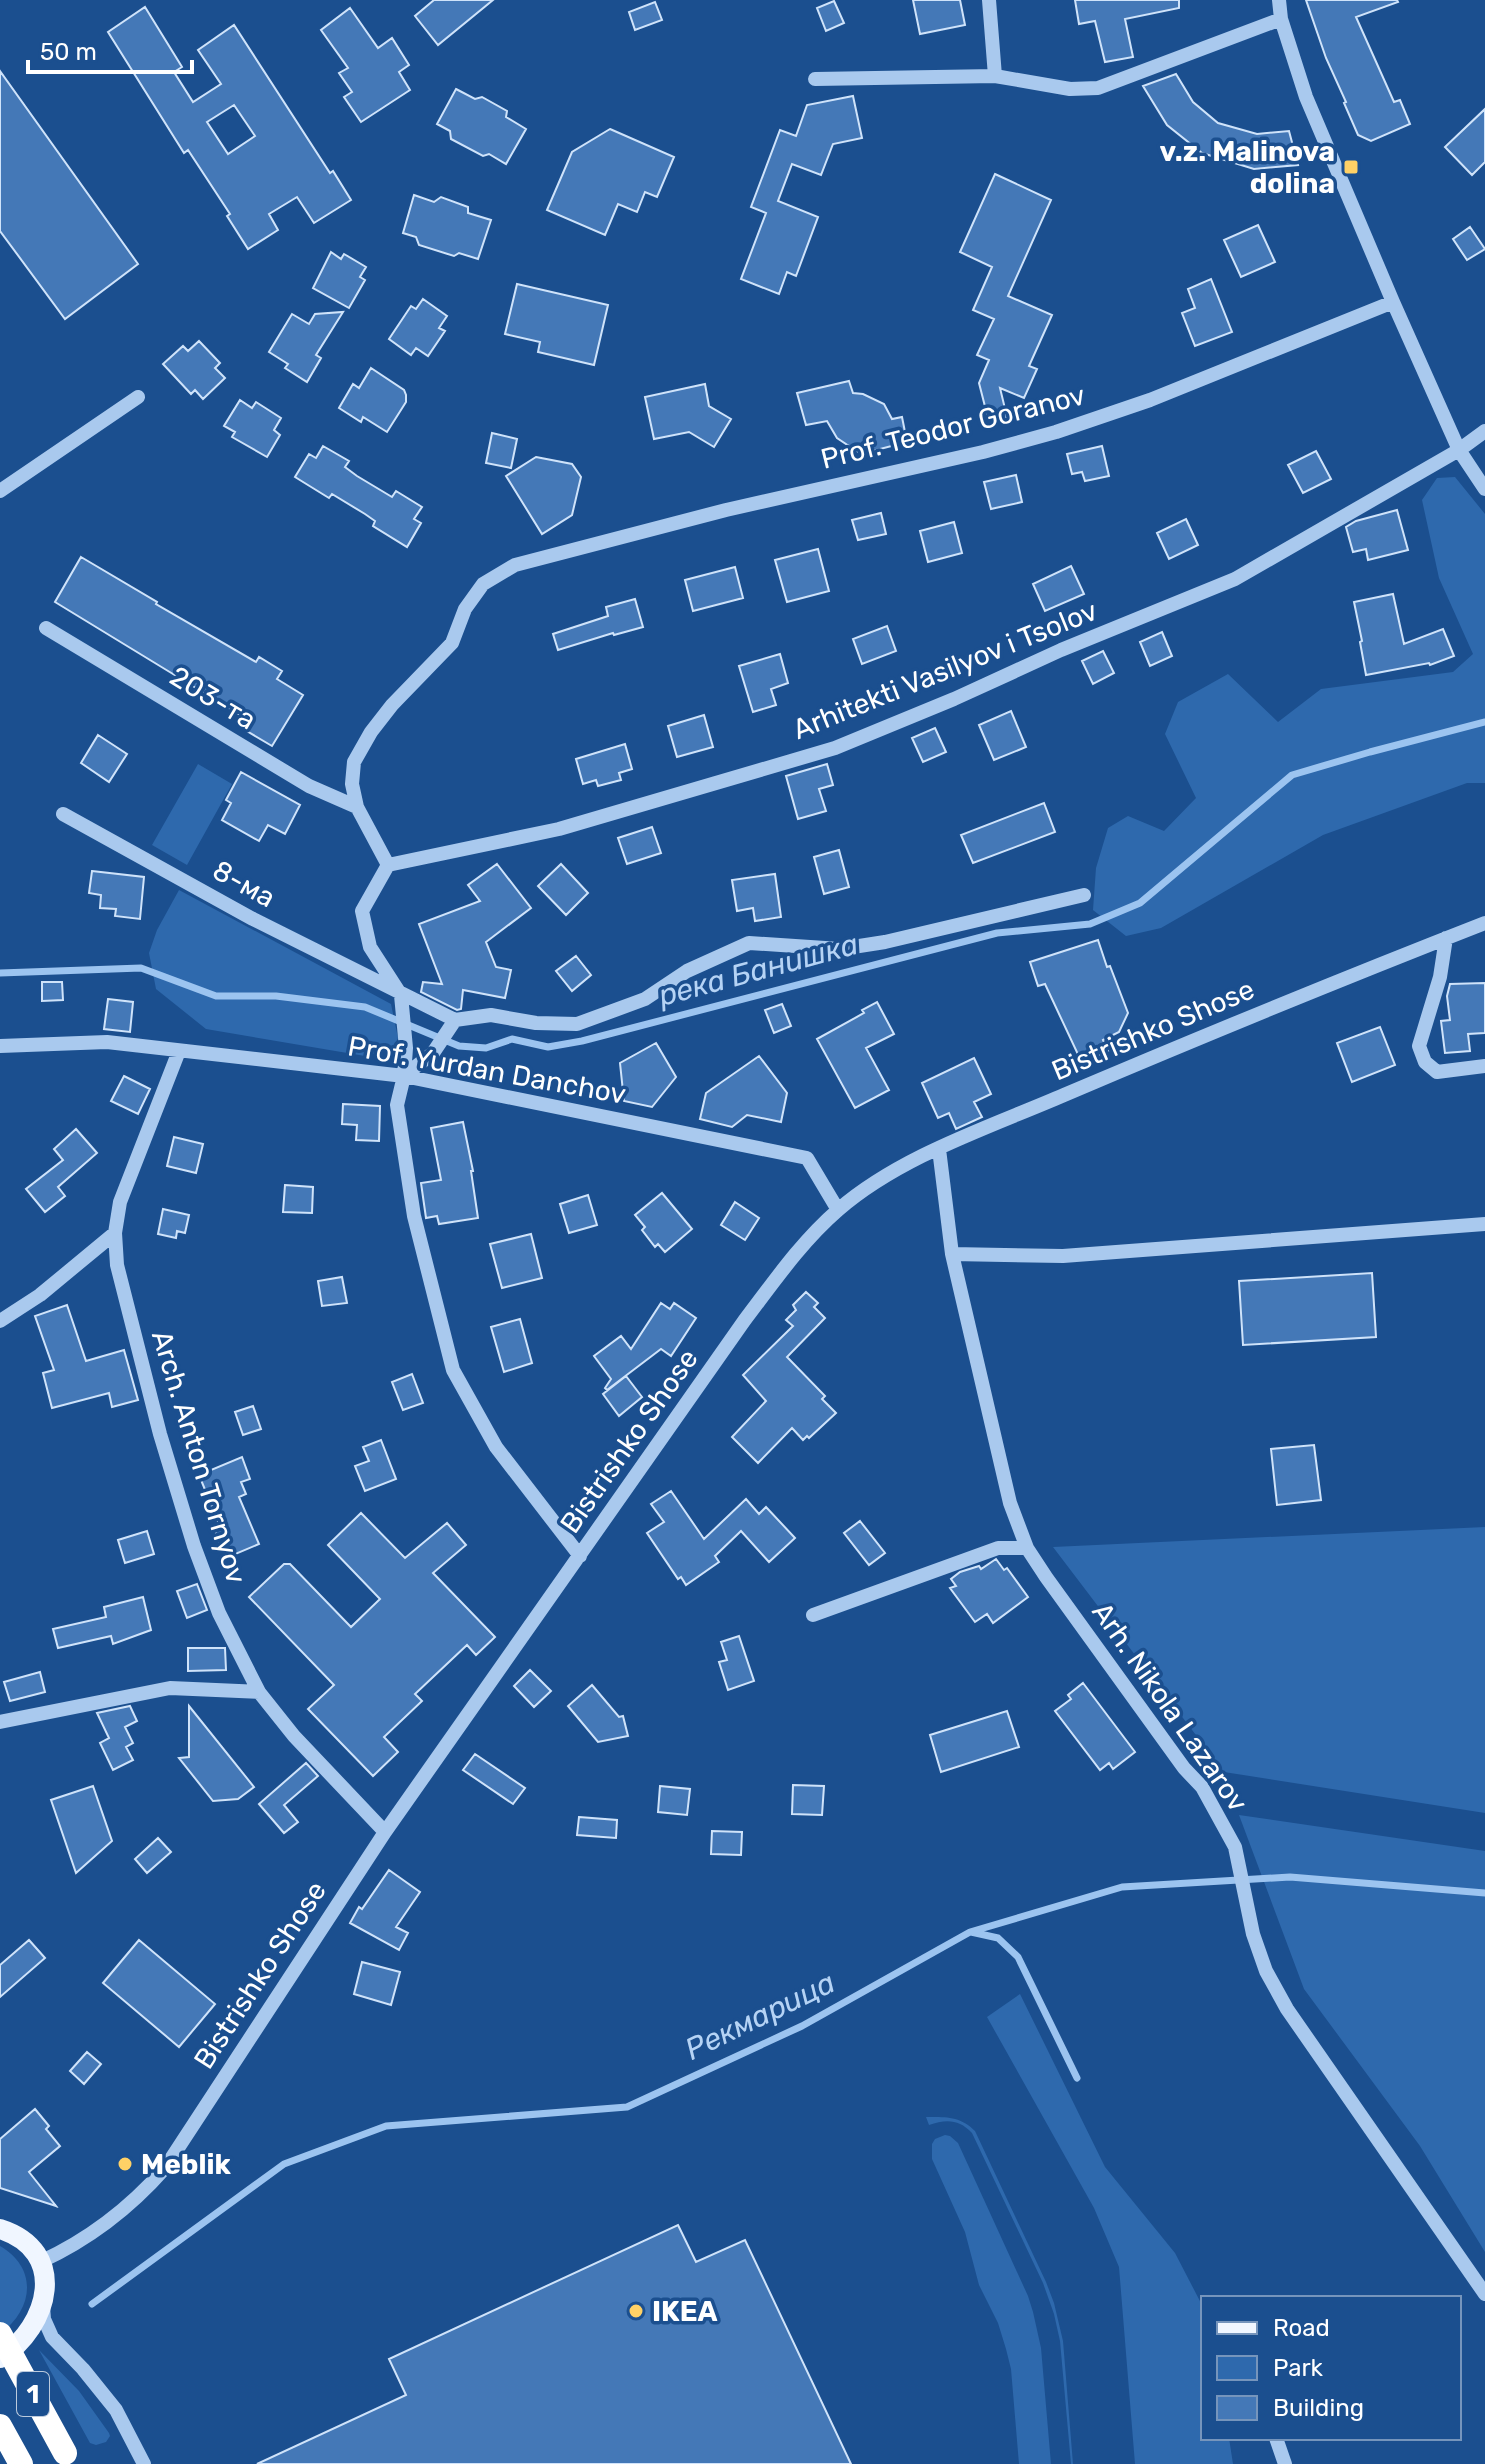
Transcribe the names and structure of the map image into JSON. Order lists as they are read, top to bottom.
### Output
{
  "streets": {
    "highway": ["1"],
    "street": [
      "Prof. Teodor Goranov",
      "Arhitekti Vasilyov i Tsolov",
      "203-та",
      "8-ма",
      "Bistrishko Shose",
      "Prof. Yurdan Danchov",
      "Arch. Anton Tornyov",
      "Arh. Nikola Lazarov"
    ]
  },
  "crossings": [
    ["Prof. Teodor Goranov", "203-та"],
    ["Bistrishko Shose", "Prof. Yurdan Danchov"],
    ["Bistrishko Shose", "Arch. Anton Tornyov"],
    ["Bistrishko Shose", "Arh. Nikola Lazarov"],
    ["Prof. Yurdan Danchov", "Arch. Anton Tornyov"]
  ],
  "water": ["река Банишка", "Рекмарица"],
  "places": {
    "transit": ["v.z. Malinova dolina"],
    "other": ["Meblik", "IKEA"]
  },
  "legend": ["Road", "Park", "Building"],
  "scale_bar": "50 m"
}
